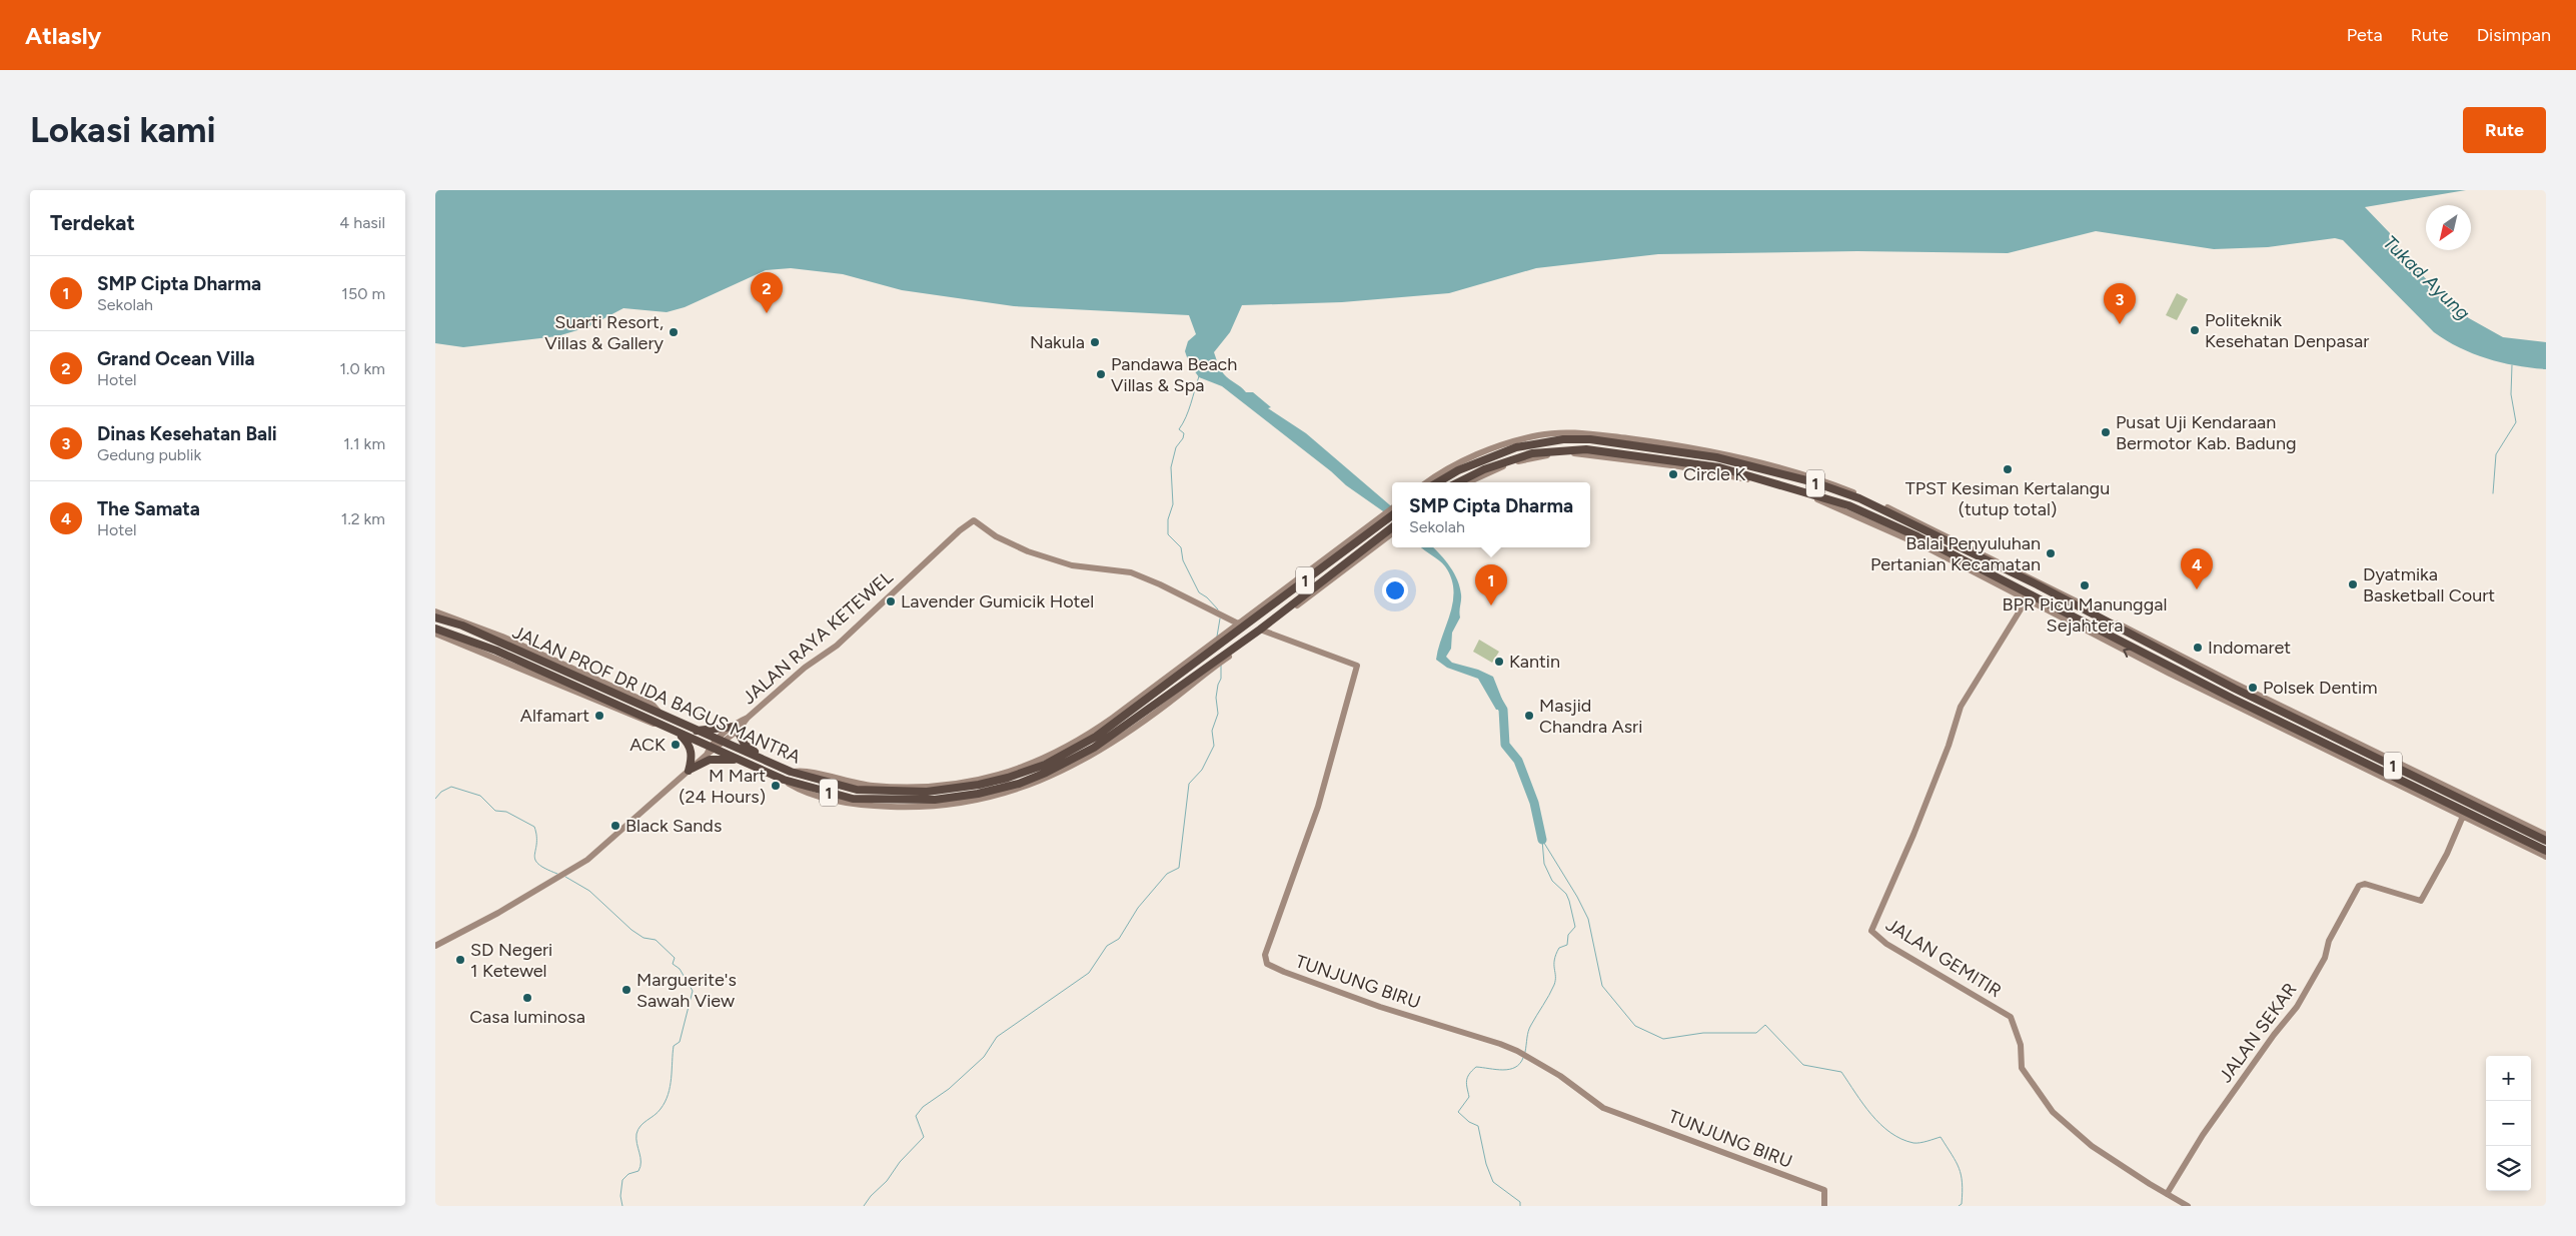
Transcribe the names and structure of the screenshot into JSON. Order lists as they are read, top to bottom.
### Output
{
  "streets": {
    "highway": ["1", "JALAN PROF DR IDA BAGUS MANTRA"],
    "street": [
      "JALAN RAYA KETEWEL",
      "JALAN GEMITIR",
      "TUNJUNG BIRU",
      "JALAN SEKAR"
    ]
  },
  "crossings": [
    ["1", "JALAN PROF DR IDA BAGUS MANTRA"],
    ["1", "JALAN GEMITIR"],
    ["1", "TUNJUNG BIRU"],
    ["1", "JALAN SEKAR"],
    ["JALAN RAYA KETEWEL", "JALAN PROF DR IDA BAGUS MANTRA"],
    ["JALAN PROF DR IDA BAGUS MANTRA", "TUNJUNG BIRU"],
    ["JALAN GEMITIR", "JALAN SEKAR"]
  ],
  "water": ["Tukad Ayung"],
  "places": [
    "Politeknik Kesehatan Denpasar",
    "Suarti Resort, Villas & Gallery",
    "Nakula",
    "Pandawa Beach Villas & Spa",
    "Pusat Uji Kendaraan Bermotor Kab. Badung",
    "TPST Kesiman Kertalangu (tutup total)",
    "Circle K",
    "Balai Penyuluhan Pertanian Kecamatan",
    "Dyatmika Basketball Court",
    "BPR Picu Manunggal Sejahtera",
    "Lavender Gumicik Hotel",
    "Indomaret",
    "Kantin",
    "Polsek Dentim",
    "Alfamart",
    "Masjid Chandra Asri",
    "ACK",
    "M Mart (24 Hours)",
    "Black Sands",
    "SD Negeri 1 Ketewel",
    "Marguerite's Sawah View",
    "Casa luminosa"
  ],
  "north": "bottom left",
  "page": {
    "header": "Atlasly",
    "nav": ["Peta", "Rute", "Disimpan"],
    "buttons": "Rute",
    "title": "Lokasi kami",
    "heading": ["Terdekat", "4 hasil"],
    "list": [
      {
        "mark": "1",
        "name": "SMP Cipta Dharma",
        "note": "Sekolah",
        "value": "150 m"
      },
      {
        "mark": "2",
        "name": "Grand Ocean Villa",
        "note": "Hotel",
        "value": "1.0 km"
      },
      {
        "mark": "3",
        "name": "Dinas Kesehatan Bali",
        "note": "Gedung publik",
        "value": "1.1 km"
      },
      {
        "mark": "4",
        "name": "The Samata",
        "note": "Hotel",
        "value": "1.2 km"
      }
    ],
    "pins": [
      "2",
      "3",
      "4",
      "1"
    ],
    "popup": ["SMP Cipta Dharma", "Sekolah"],
    "map_buttons": ["+", "−"]
  }
}
